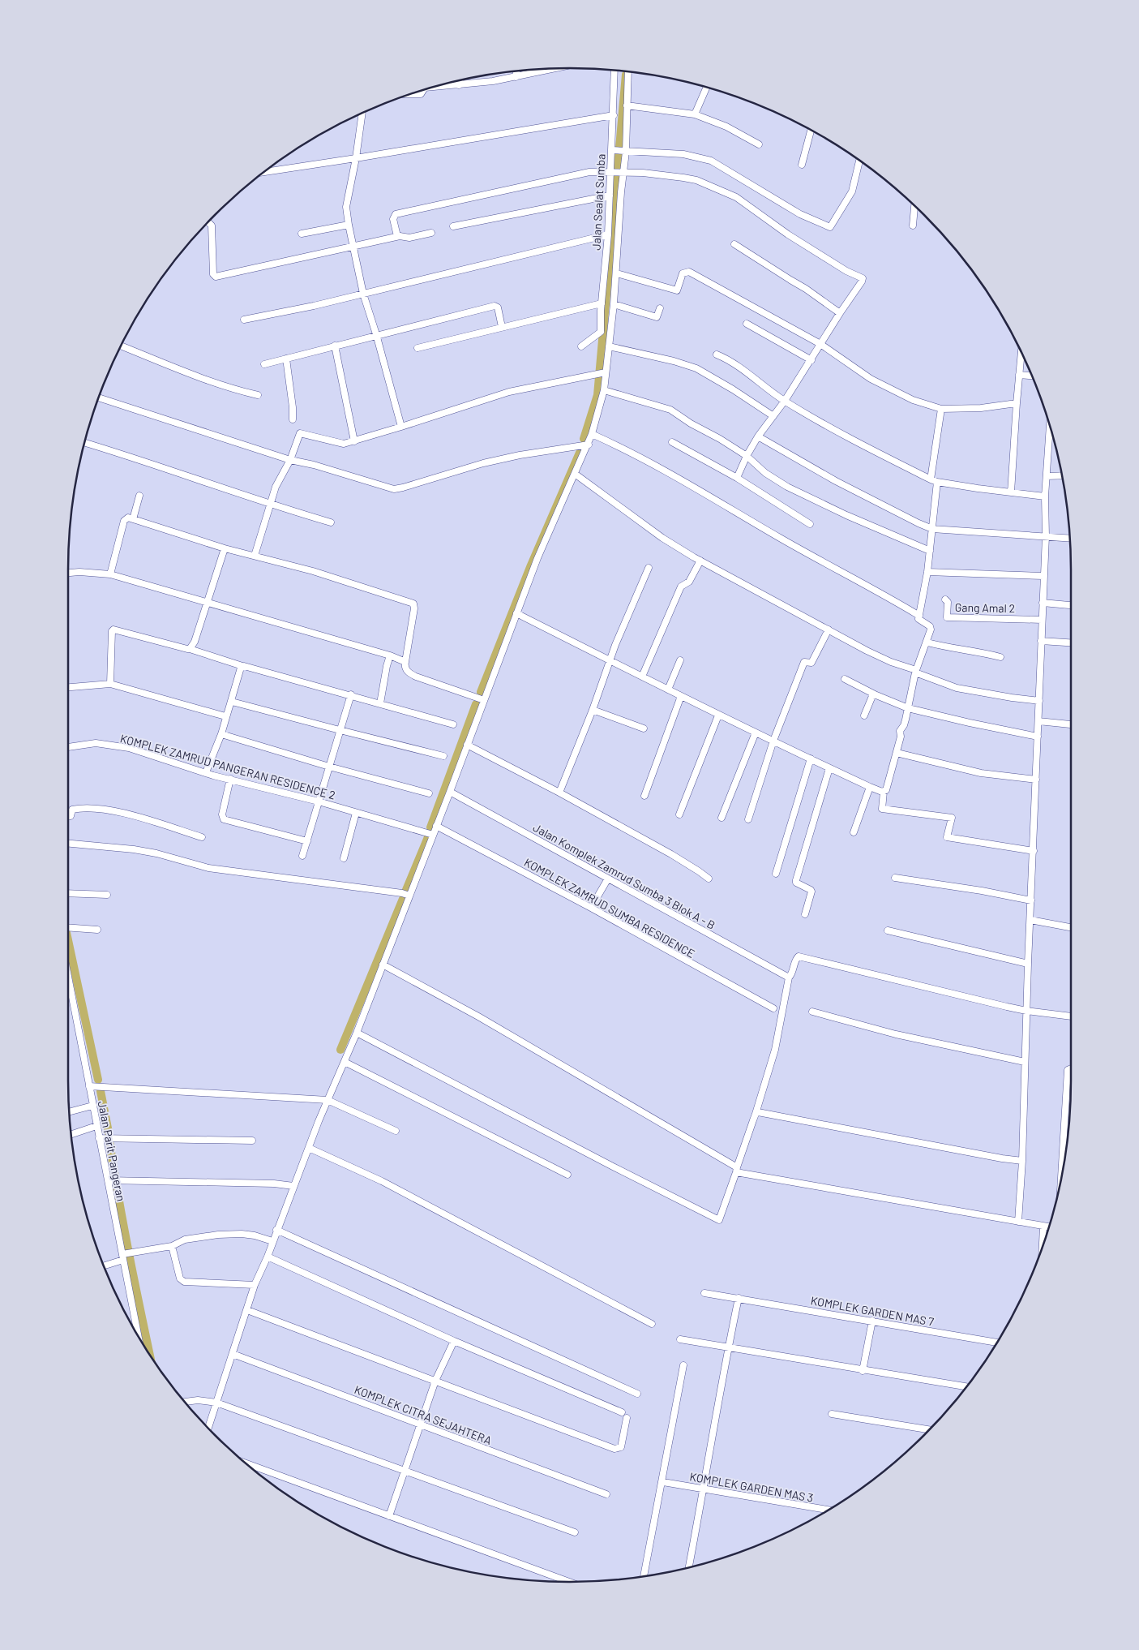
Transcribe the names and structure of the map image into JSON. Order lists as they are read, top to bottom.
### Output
{
  "streets": {
    "street": [
      "Jalan Sealat Sumba",
      "Gang Amal 2",
      "KOMPLEK ZAMRUD PANGERAN RESIDENCE 2",
      "Jalan Komplek Zamrud Sumba 3 Blok A - B",
      "KOMPLEK ZAMRUD SUMBA RESIDENCE",
      "Jalan Parit Pangeran",
      "KOMPLEK GARDEN MAS 7",
      "KOMPLEK CITRA SEJAHTERA",
      "KOMPLEK GARDEN MAS 3"
    ]
  }
}
